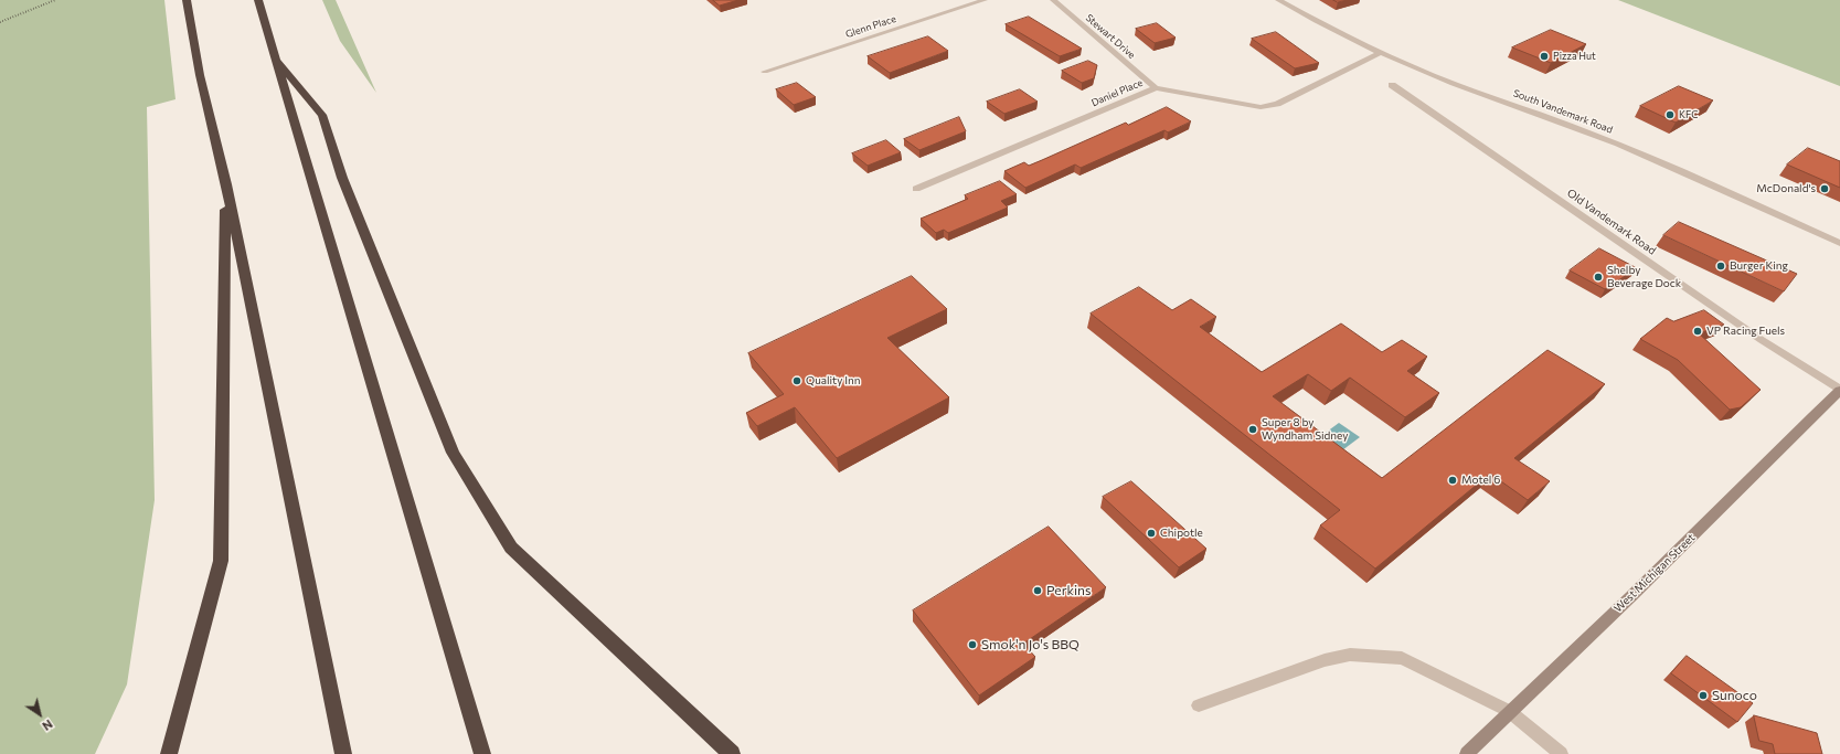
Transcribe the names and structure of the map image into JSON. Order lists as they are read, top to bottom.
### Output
{
  "streets": {
    "main road": ["West Michigan Street"],
    "street": [
      "Glenn Place",
      "Stewart Drive",
      "Daniel Place",
      "South Vandemark Road",
      "Old Vandemark Road"
    ]
  },
  "crossings": [
    ["Stewart Drive", "Daniel Place"],
    ["Daniel Place", "South Vandemark Road"],
    ["Old Vandemark Road", "West Michigan Street"]
  ],
  "places": [
    "Pizza Hut",
    "KFC",
    "McDonald's",
    "Burger King",
    "Shelby Beverage Dock",
    "VP Racing Fuels",
    "Quality Inn",
    "Super 8 by Wyndham Sidney",
    "Motel 6",
    "Chipotle",
    "Perkins",
    "Smok'n Jo's BBQ",
    "Sunoco"
  ],
  "north": "bottom right"
}
